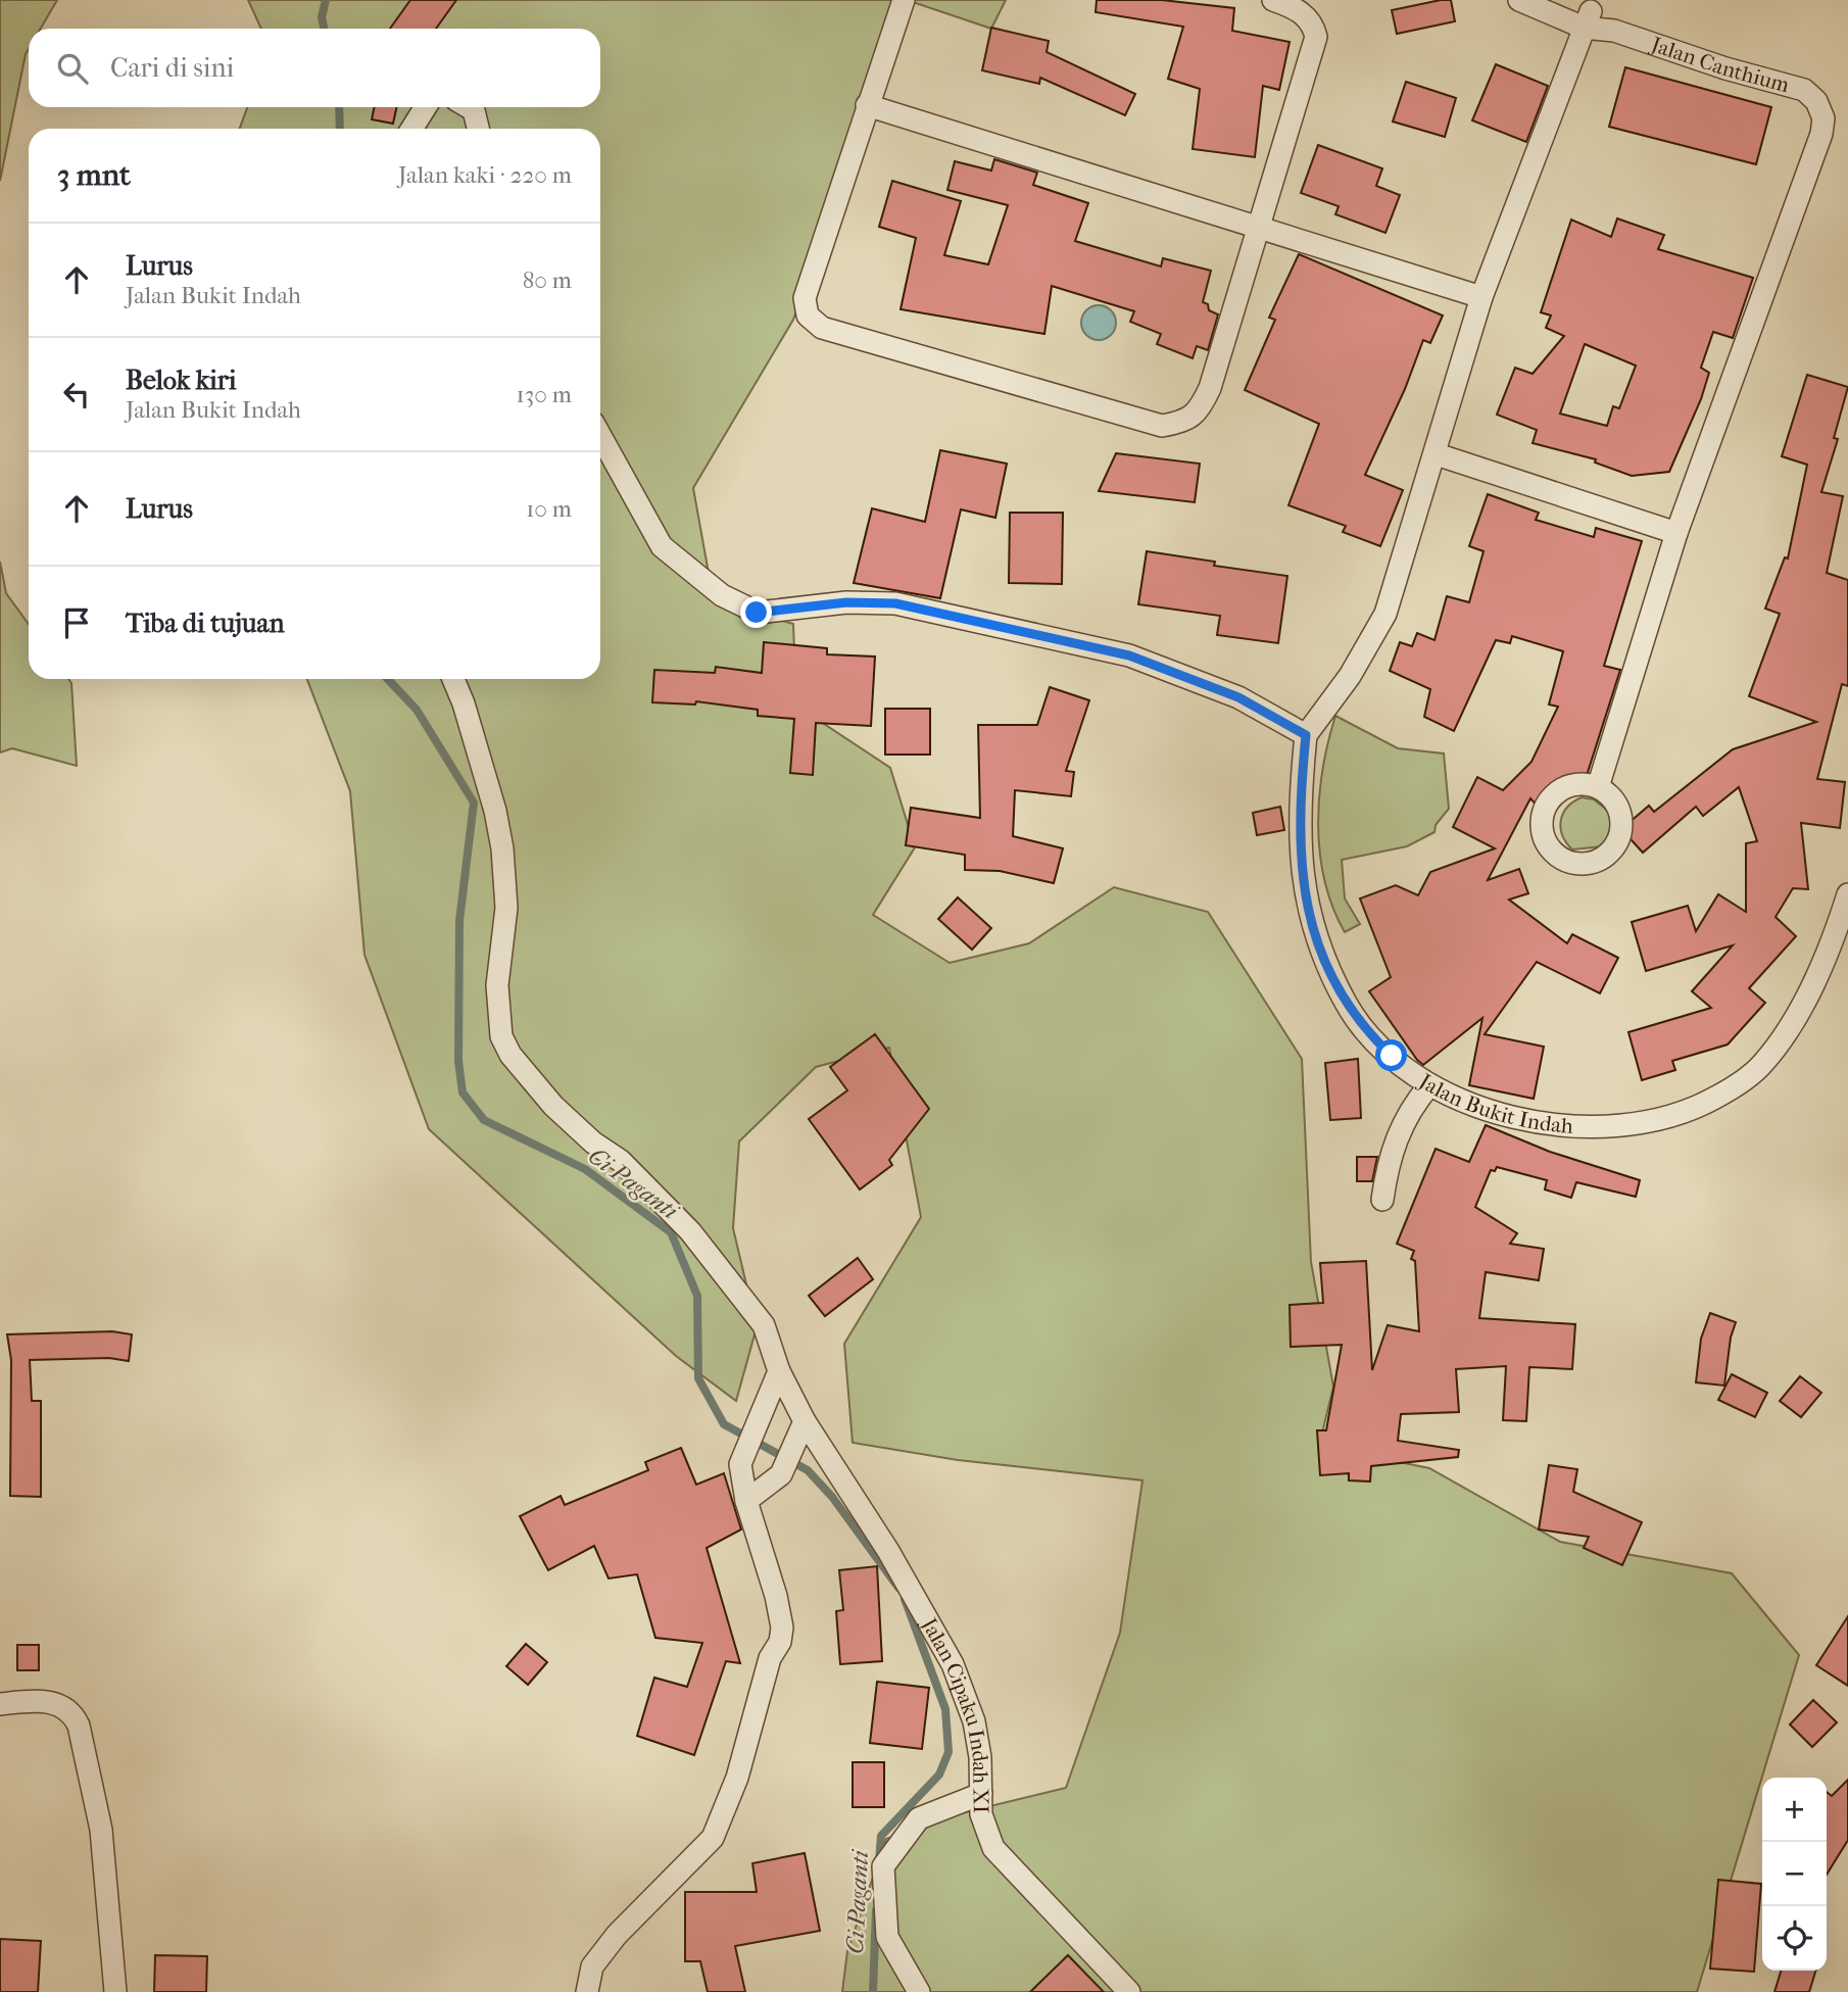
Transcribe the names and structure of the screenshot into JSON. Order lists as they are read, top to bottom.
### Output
{
  "streets": {
    "street": ["Jalan Canthium", "Jalan Bukit Indah", "Jalan Cipaku Indah XI"]
  },
  "water": ["Ci Paganti"],
  "page": {
    "search": "Cari di sini",
    "heading": ["3 mnt", "Jalan kaki · 220 m"],
    "list": [
      ["Lurus", "Jalan Bukit Indah", "80 m"],
      ["Belok kiri", "Jalan Bukit Indah", "130 m"],
      ["Lurus", "10 m"],
      "Tiba di tujuan"
    ],
    "map_buttons": ["+", "−"]
  }
}
